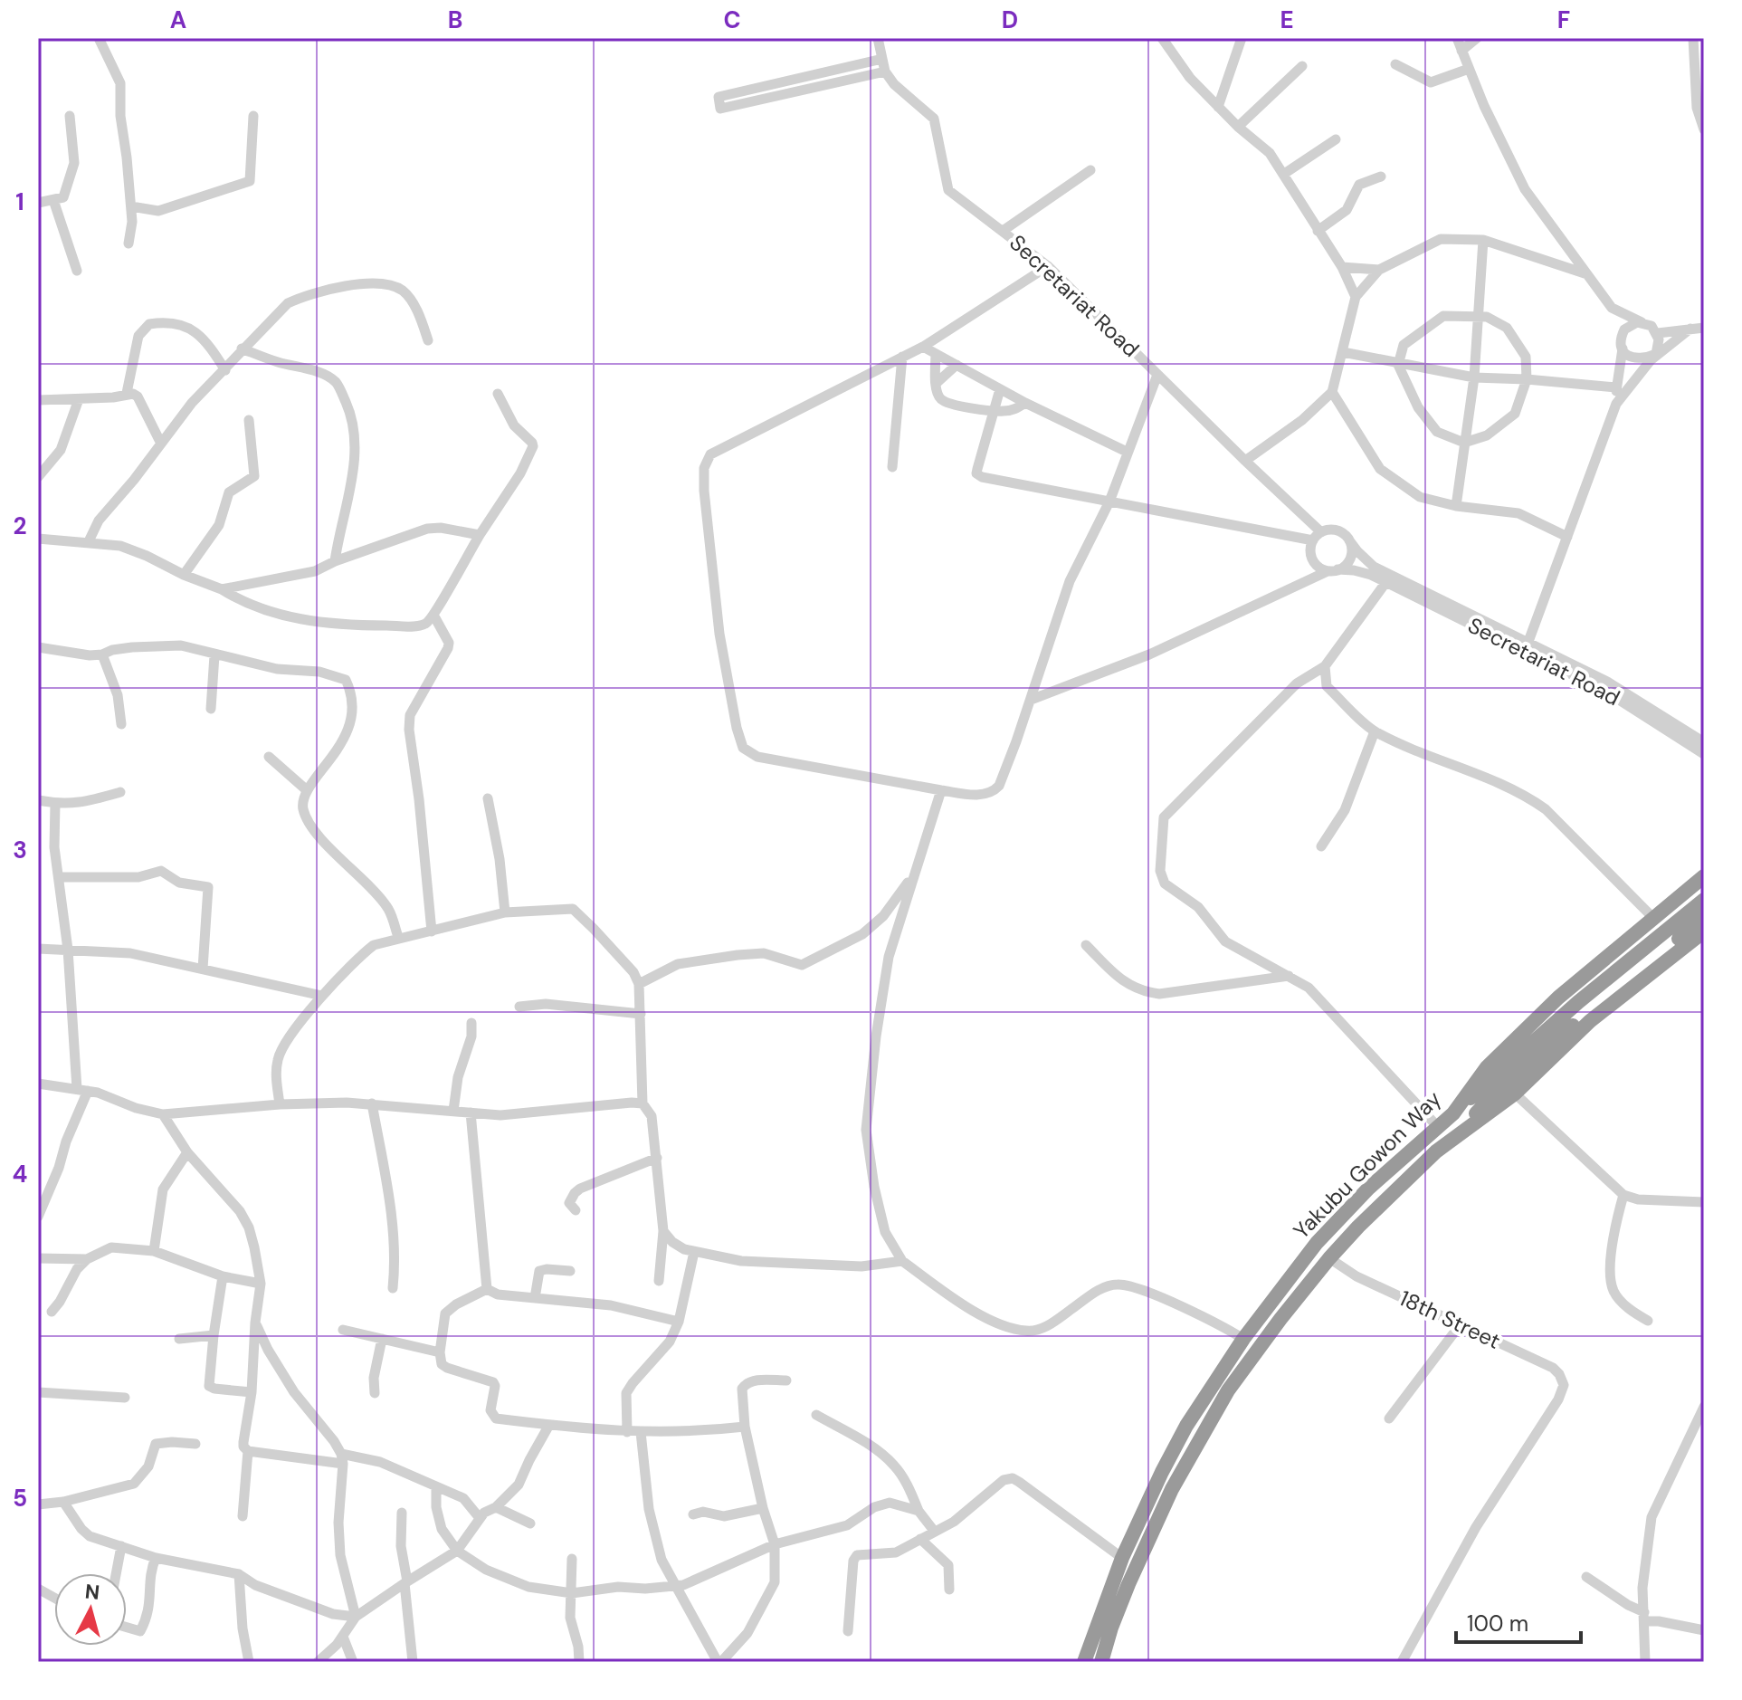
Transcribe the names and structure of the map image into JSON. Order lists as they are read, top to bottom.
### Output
{
  "streets": {
    "highway": ["Yakubu Gowon Way"],
    "street": ["Secretariat Road", "18th Street"]
  },
  "crossings": [
    ["Yakubu Gowon Way", "18th Street"]
  ],
  "scale_bar": "100 m",
  "north": "top",
  "grid": {
    "columns": [
      "A",
      "B",
      "C",
      "D",
      "E",
      "F"
    ],
    "rows": [
      "1",
      "2",
      "3",
      "4",
      "5"
    ]
  }
}
